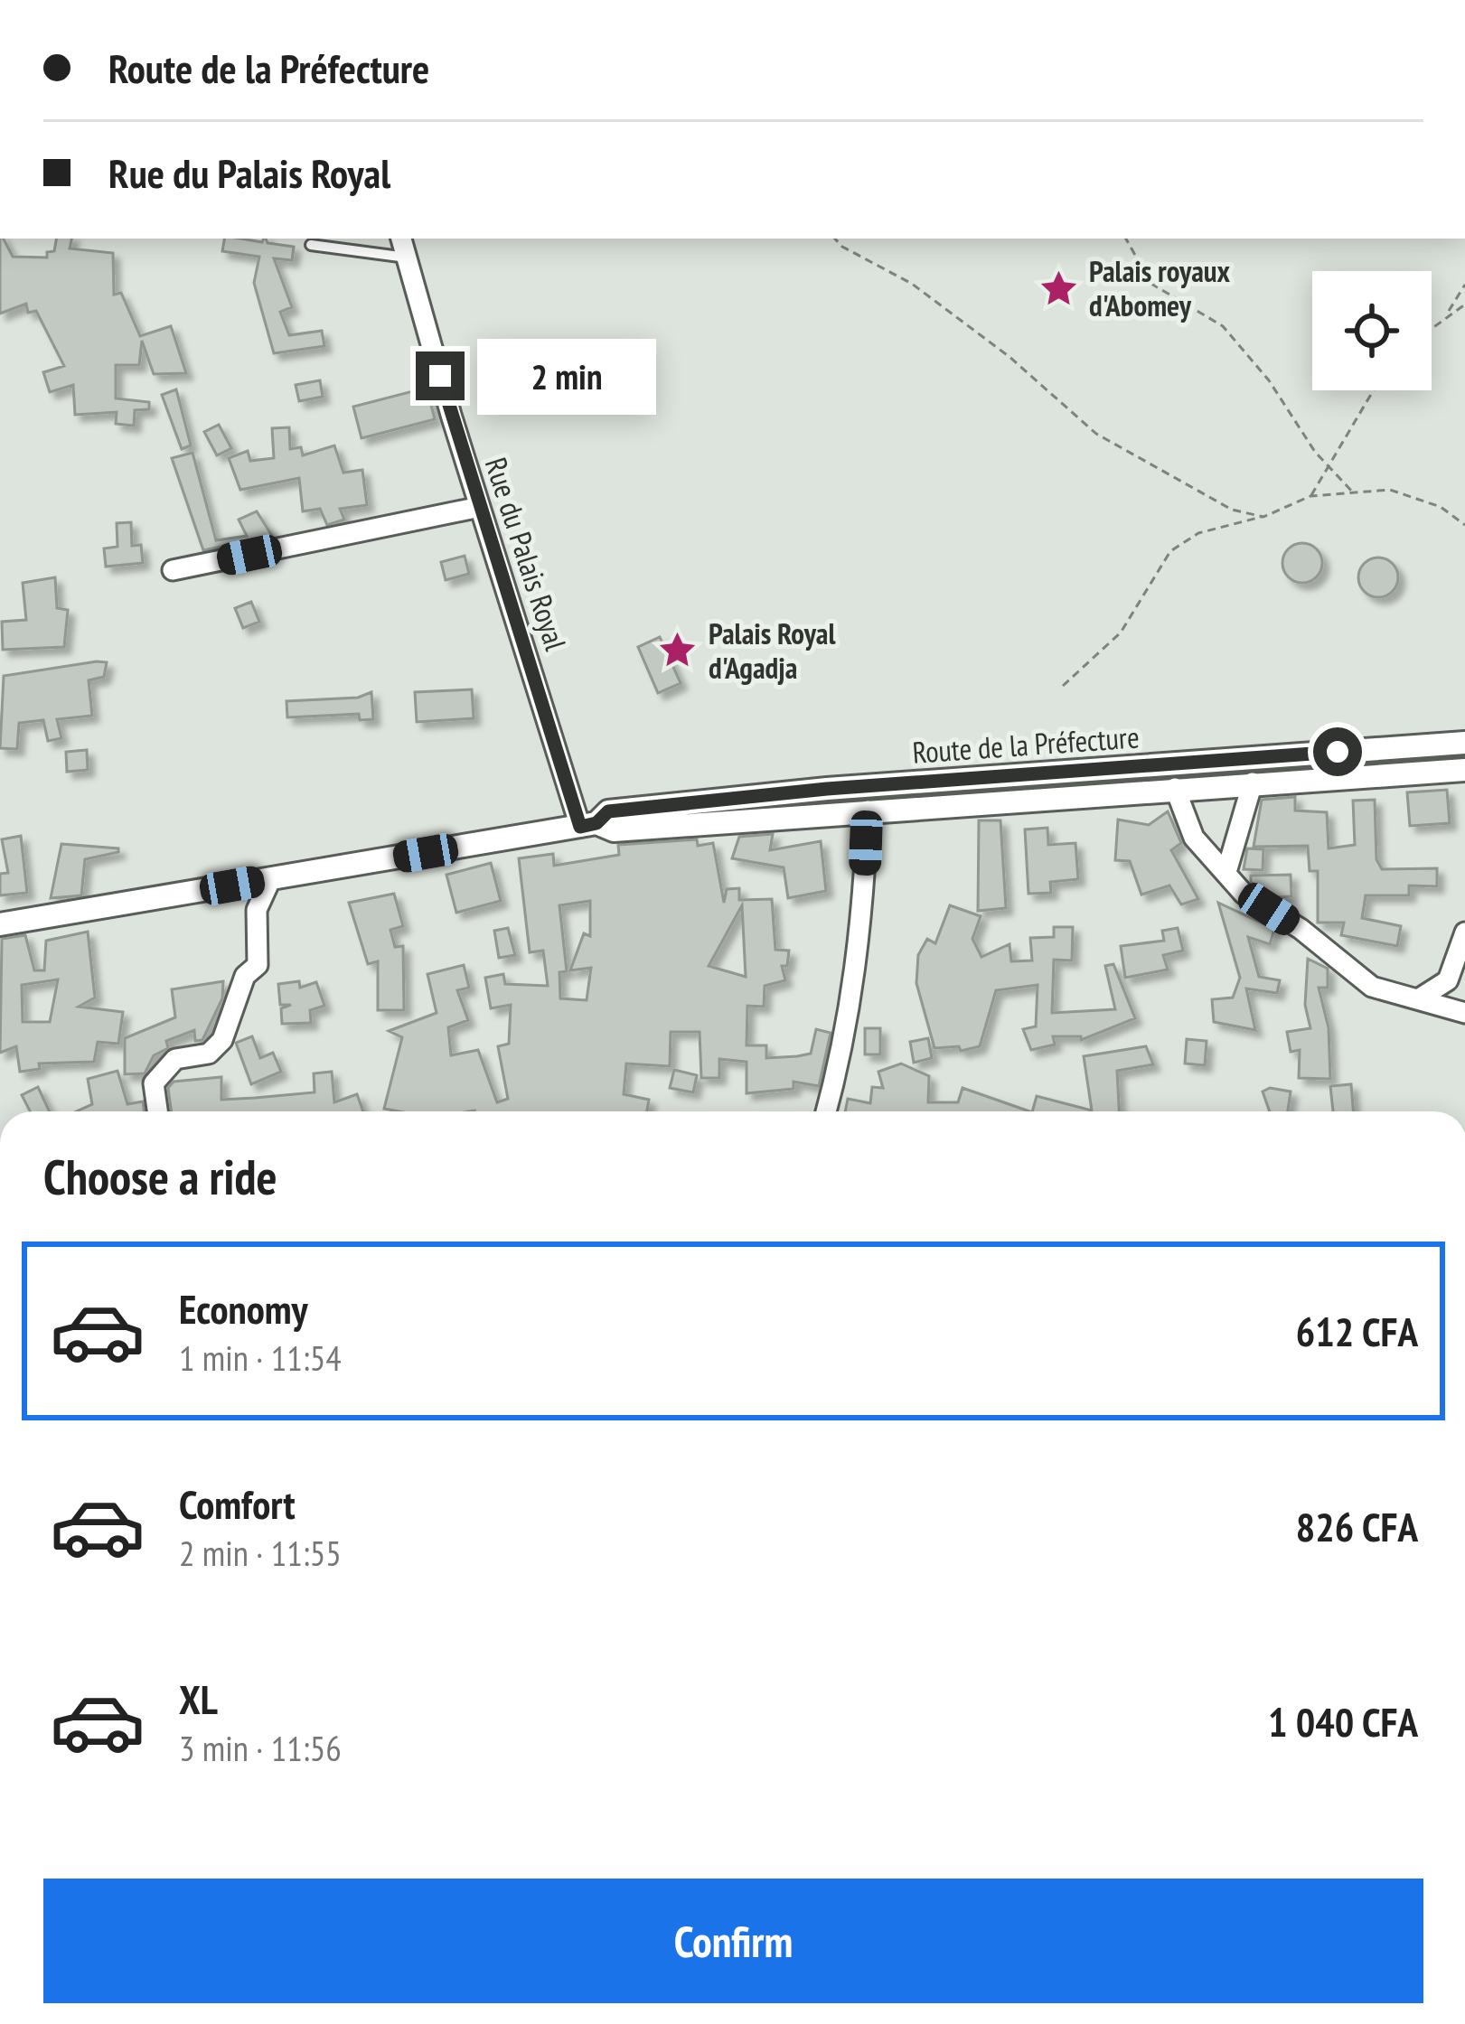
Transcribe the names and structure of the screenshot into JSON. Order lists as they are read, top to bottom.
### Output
{
  "streets": {
    "street": ["Rue du Palais Royal", "Route de la Préfecture"]
  },
  "crossings": [
    ["Rue du Palais Royal", "Route de la Préfecture"]
  ],
  "places": {
    "place": ["Palais royaux d'Abomey", "Palais Royal d'Agadja"]
  },
  "page": {
    "banner": ["Route de la Préfecture", "Rue du Palais Royal"],
    "bubble": "2 min",
    "heading": "Choose a ride",
    "list": [
      {
        "name": "Economy",
        "note": "1 min · 11:54",
        "value": "612 CFA"
      },
      {
        "name": "Comfort",
        "note": "2 min · 11:55",
        "value": "826 CFA"
      },
      {
        "name": "XL",
        "note": "3 min · 11:56",
        "value": "1 040 CFA"
      }
    ],
    "buttons": "Confirm"
  }
}
